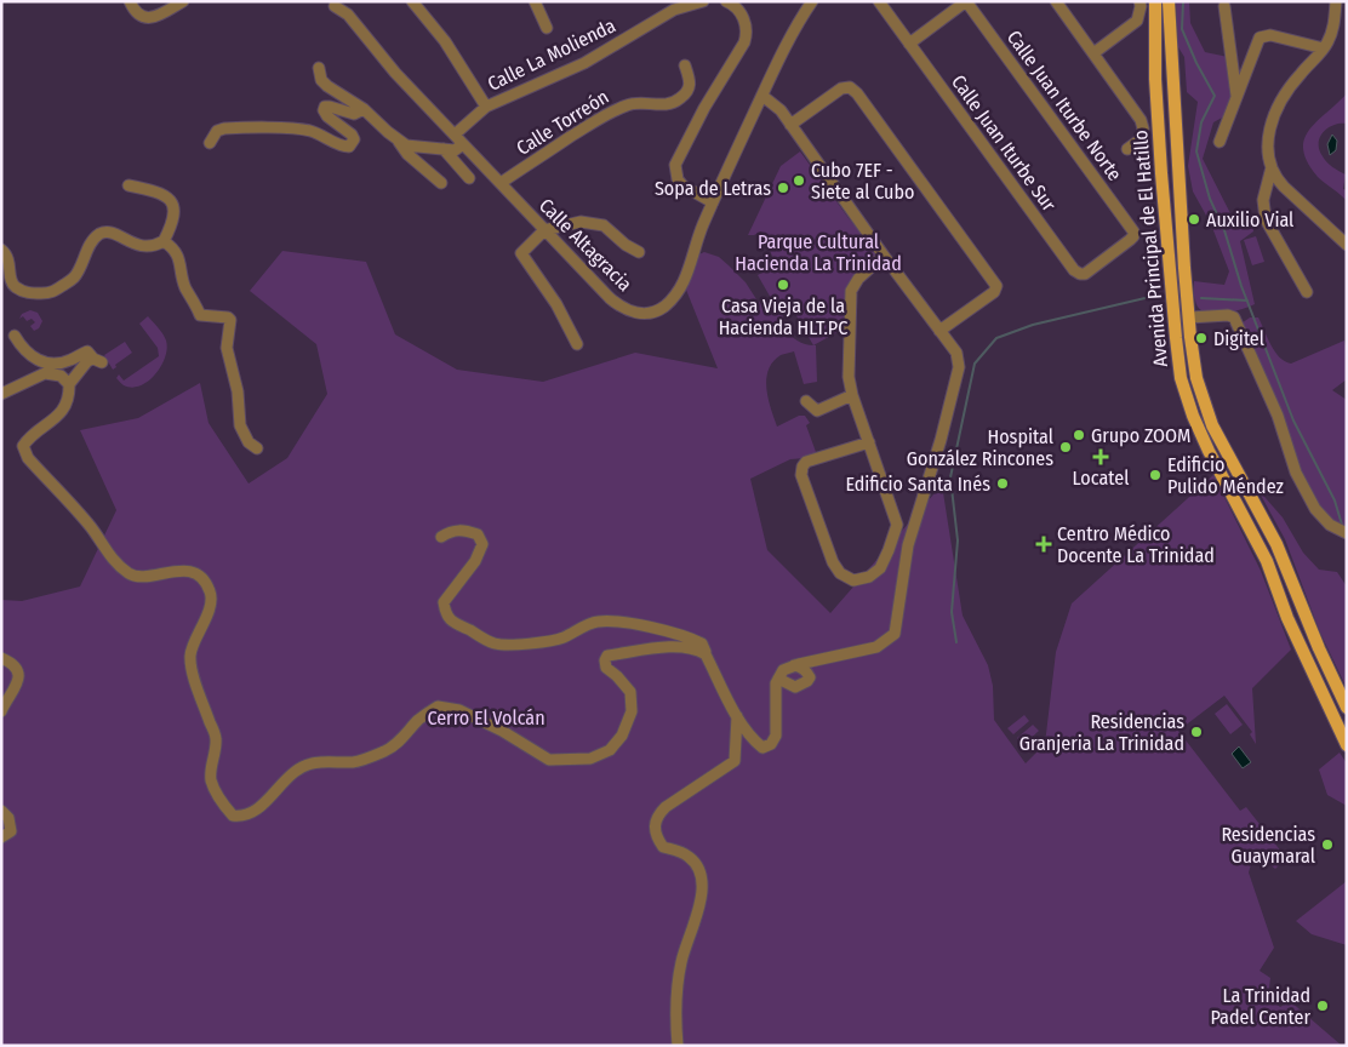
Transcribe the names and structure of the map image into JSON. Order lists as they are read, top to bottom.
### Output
{
  "streets": {
    "main road": ["Avenida Principal de El Hatillo"],
    "street": [
      "Calle La Molienda",
      "Calle Juan Iturbe Norte",
      "Calle Torreón",
      "Calle Juan Iturbe Sur",
      "Calle Altagracia"
    ]
  },
  "crossings": [
    ["Calle La Molienda", "Calle Altagracia"],
    ["Calle Juan Iturbe Norte", "Calle Juan Iturbe Sur"],
    ["Calle Torreón", "Calle Altagracia"]
  ],
  "parks": ["Parque Cultural Hacienda La Trinidad", "Cerro El Volcán"],
  "places": {
    "other": [
      "Cubo 7EF - Siete al Cubo",
      "Sopa de Letras",
      "Auxilio Vial",
      "Casa Vieja de la Hacienda HLT.PC",
      "Digitel",
      "Grupo ZOOM",
      "Hospital González Rincones",
      "Edificio Pulido Méndez",
      "Edificio Santa Inés",
      "Residencias Granjeria La Trinidad",
      "Residencias Guaymaral",
      "La Trinidad Padel Center"
    ],
    "health": ["Locatel", "Centro Médico Docente La Trinidad"]
  }
}
